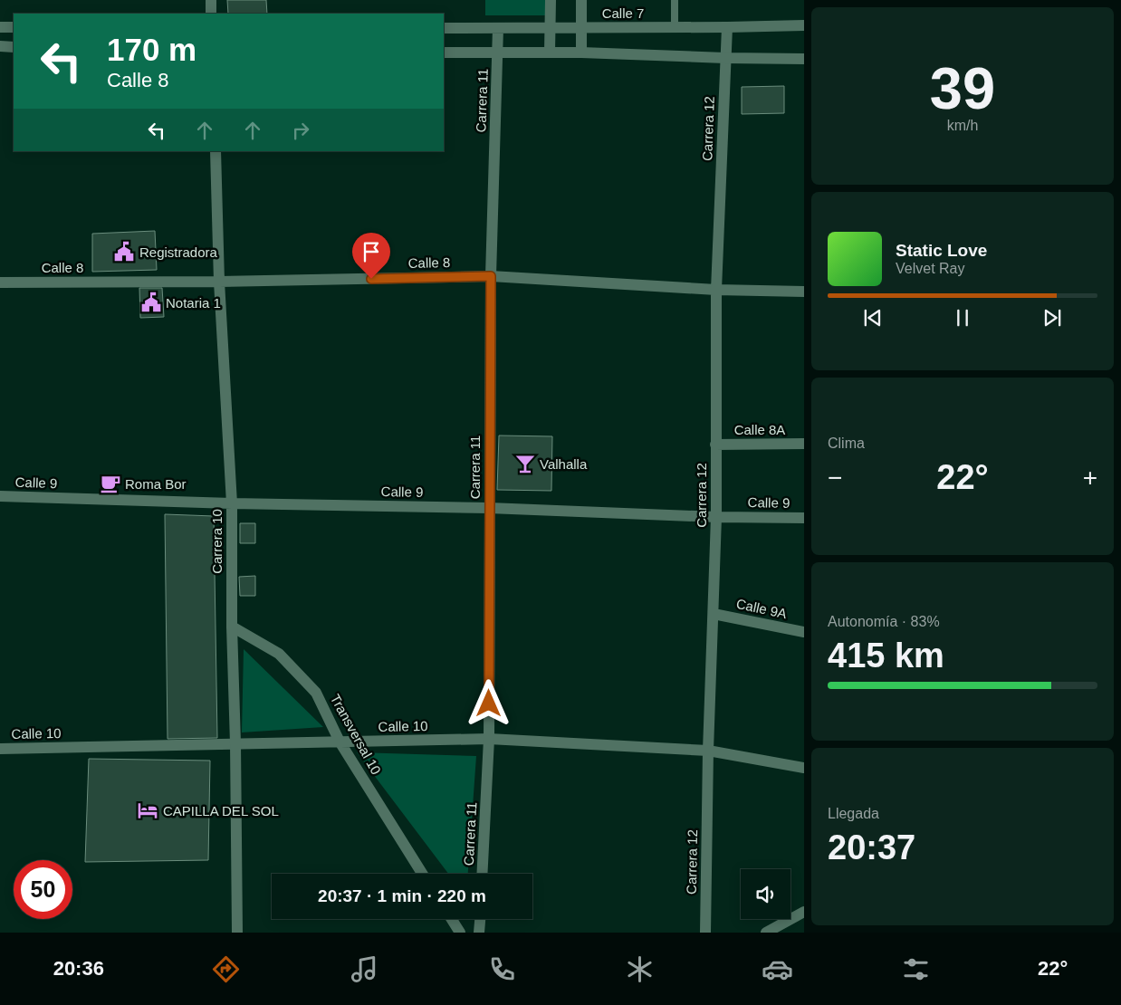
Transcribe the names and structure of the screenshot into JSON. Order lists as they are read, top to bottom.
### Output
{
  "streets": {
    "main road": [
      "Calle 7",
      "Carrera 11",
      "Carrera 12",
      "Calle 8",
      "Calle 8A",
      "Calle 9",
      "Carrera 10",
      "Calle 9A",
      "Calle 10",
      "Transversal 10"
    ]
  },
  "crossings": [
    ["Calle 7", "Carrera 11"],
    ["Calle 7", "Carrera 12"],
    ["Carrera 11", "Calle 8"],
    ["Carrera 11", "Calle 9"],
    ["Carrera 11", "Calle 10"],
    ["Carrera 12", "Calle 8"],
    ["Carrera 12", "Calle 8A"],
    ["Carrera 12", "Calle 9"],
    ["Carrera 12", "Calle 9A"],
    ["Carrera 12", "Calle 10"],
    ["Calle 8", "Carrera 10"],
    ["Calle 9", "Carrera 10"],
    ["Carrera 10", "Calle 10"],
    ["Carrera 10", "Transversal 10"],
    ["Calle 10", "Transversal 10"]
  ],
  "places": {
    "public building": ["Registradora", "Notaria 1"],
    "bar": ["Valhalla"],
    "cafe": ["Roma Bor"],
    "hotel": ["CAPILLA DEL SOL"]
  },
  "page": {
    "tile": [
      ["39", "km/h"],
      "Clima",
      ["Autonomía · 83%", "415 km"],
      ["Llegada", "20:37"]
    ],
    "turn": ["170 m", "Calle 8"],
    "song": ["Static Love", "Velvet Ray"],
    "heat": ["−", "22°", "+"],
    "limit": "50",
    "trip": "20:37 · 1 min · 220 m",
    "tabs": ["20:36", "22°"]
  }
}
